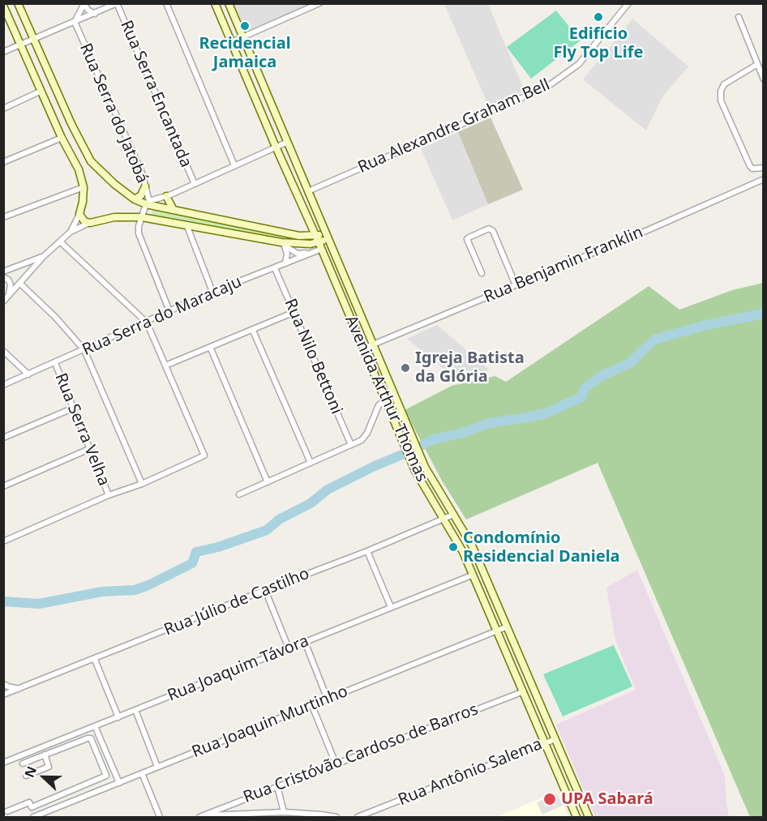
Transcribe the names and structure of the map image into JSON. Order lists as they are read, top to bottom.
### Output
{
  "streets": {
    "main road": ["Avenida Arthur Thomas"],
    "street": [
      "Rua Serra Encantada",
      "Rua Serra do Jatobá",
      "Rua Alexandre Graham Bell",
      "Rua Benjamin Franklin",
      "Rua Serra do Maracaju",
      "Rua Nilo Bettoni",
      "Rua Serra Velha",
      "Rua Júlio de Castilho",
      "Rua Joaquim Távora",
      "Rua Joaquin Murtinho",
      "Rua Cristóvão Cardoso de Barros",
      "Rua Antônio Salema"
    ]
  },
  "crossings": [
    ["Rua Alexandre Graham Bell", "Avenida Arthur Thomas"],
    ["Rua Benjamin Franklin", "Avenida Arthur Thomas"],
    ["Rua Serra do Maracaju", "Rua Nilo Bettoni"],
    ["Rua Serra do Maracaju", "Avenida Arthur Thomas"],
    ["Rua Serra do Maracaju", "Rua Serra Velha"],
    ["Avenida Arthur Thomas", "Rua Júlio de Castilho"],
    ["Avenida Arthur Thomas", "Rua Joaquim Távora"],
    ["Avenida Arthur Thomas", "Rua Joaquin Murtinho"],
    ["Avenida Arthur Thomas", "Rua Cristóvão Cardoso de Barros"],
    ["Avenida Arthur Thomas", "Rua Antônio Salema"]
  ],
  "places": [
    "Edifício Fly Top Life",
    "Recidencial Jamaica",
    "Igreja Batista da Glória",
    "Condomínio Residencial Daniela",
    "UPA Sabará"
  ],
  "north": "left"
}
